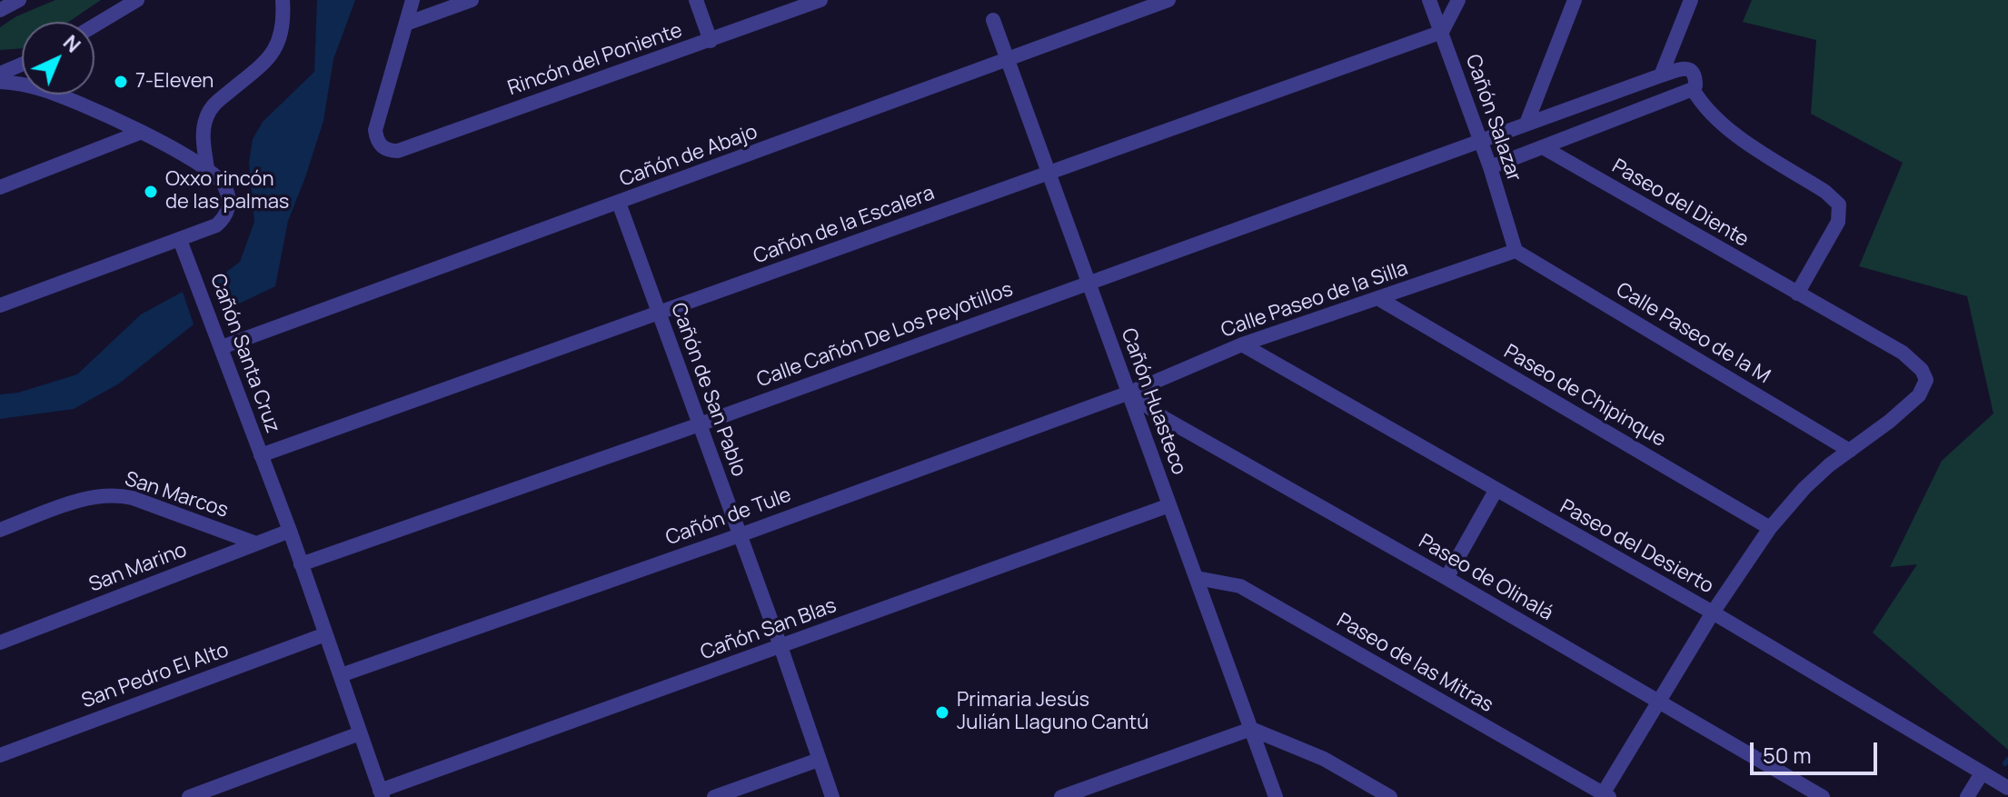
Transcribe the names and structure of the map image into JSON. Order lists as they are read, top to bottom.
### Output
{
  "streets": {
    "street": [
      "Rincón del Poniente",
      "Cañón Salazar",
      "Cañón de Abajo",
      "Paseo del Diente",
      "Cañón de la Escalera",
      "Calle Paseo de la Silla",
      "Calle Paseo de la M",
      "Calle Cañón De Los Peyotillos",
      "Cañón Santa Cruz",
      "Cañón de San Pablo",
      "Paseo de Chipinque",
      "Cañón Huasteco",
      "San Marcos",
      "Cañón de Tule",
      "Paseo del Desierto",
      "San Marino",
      "Paseo de Olinalá",
      "Cañón San Blas",
      "Paseo de las Mitras",
      "San Pedro El Alto"
    ]
  },
  "crossings": [
    ["Cañón Salazar", "Cañón de la Escalera"],
    ["Cañón Salazar", "Calle Paseo de la Silla"],
    ["Cañón Salazar", "Calle Paseo de la M"],
    ["Cañón Salazar", "Calle Cañón De Los Peyotillos"],
    ["Cañón de Abajo", "Cañón Santa Cruz"],
    ["Cañón de Abajo", "Cañón de San Pablo"],
    ["Cañón de Abajo", "Cañón Huasteco"],
    ["Paseo del Diente", "Calle Paseo de la M"],
    ["Cañón de la Escalera", "Cañón Santa Cruz"],
    ["Cañón de la Escalera", "Cañón de San Pablo"],
    ["Cañón de la Escalera", "Cañón Huasteco"],
    ["Calle Paseo de la Silla", "Calle Paseo de la M"],
    ["Calle Paseo de la Silla", "Paseo de Chipinque"],
    ["Calle Paseo de la Silla", "Cañón Huasteco"],
    ["Calle Paseo de la Silla", "Cañón de Tule"],
    ["Calle Paseo de la Silla", "Paseo del Desierto"],
    ["Calle Paseo de la Silla", "Paseo de Olinalá"],
    ["Calle Cañón De Los Peyotillos", "Cañón Santa Cruz"],
    ["Calle Cañón De Los Peyotillos", "Cañón de San Pablo"],
    ["Calle Cañón De Los Peyotillos", "Cañón Huasteco"],
    ["Cañón Santa Cruz", "Cañón de Tule"],
    ["Cañón Santa Cruz", "San Marino"],
    ["Cañón Santa Cruz", "Cañón San Blas"],
    ["Cañón Santa Cruz", "San Pedro El Alto"],
    ["Cañón de San Pablo", "Cañón de Tule"],
    ["Cañón de San Pablo", "Cañón San Blas"],
    ["Cañón Huasteco", "Cañón de Tule"],
    ["Cañón Huasteco", "Paseo de Olinalá"],
    ["Cañón Huasteco", "Cañón San Blas"],
    ["Cañón Huasteco", "Paseo de las Mitras"],
    ["San Marcos", "San Marino"],
    ["Cañón de Tule", "Paseo de Olinalá"]
  ],
  "places": ["7-Eleven", "Oxxo rincón de las palmas", "Primaria Jesús Julián Llaguno Cantú"],
  "scale_bar": "50 m",
  "north": "top right"
}
